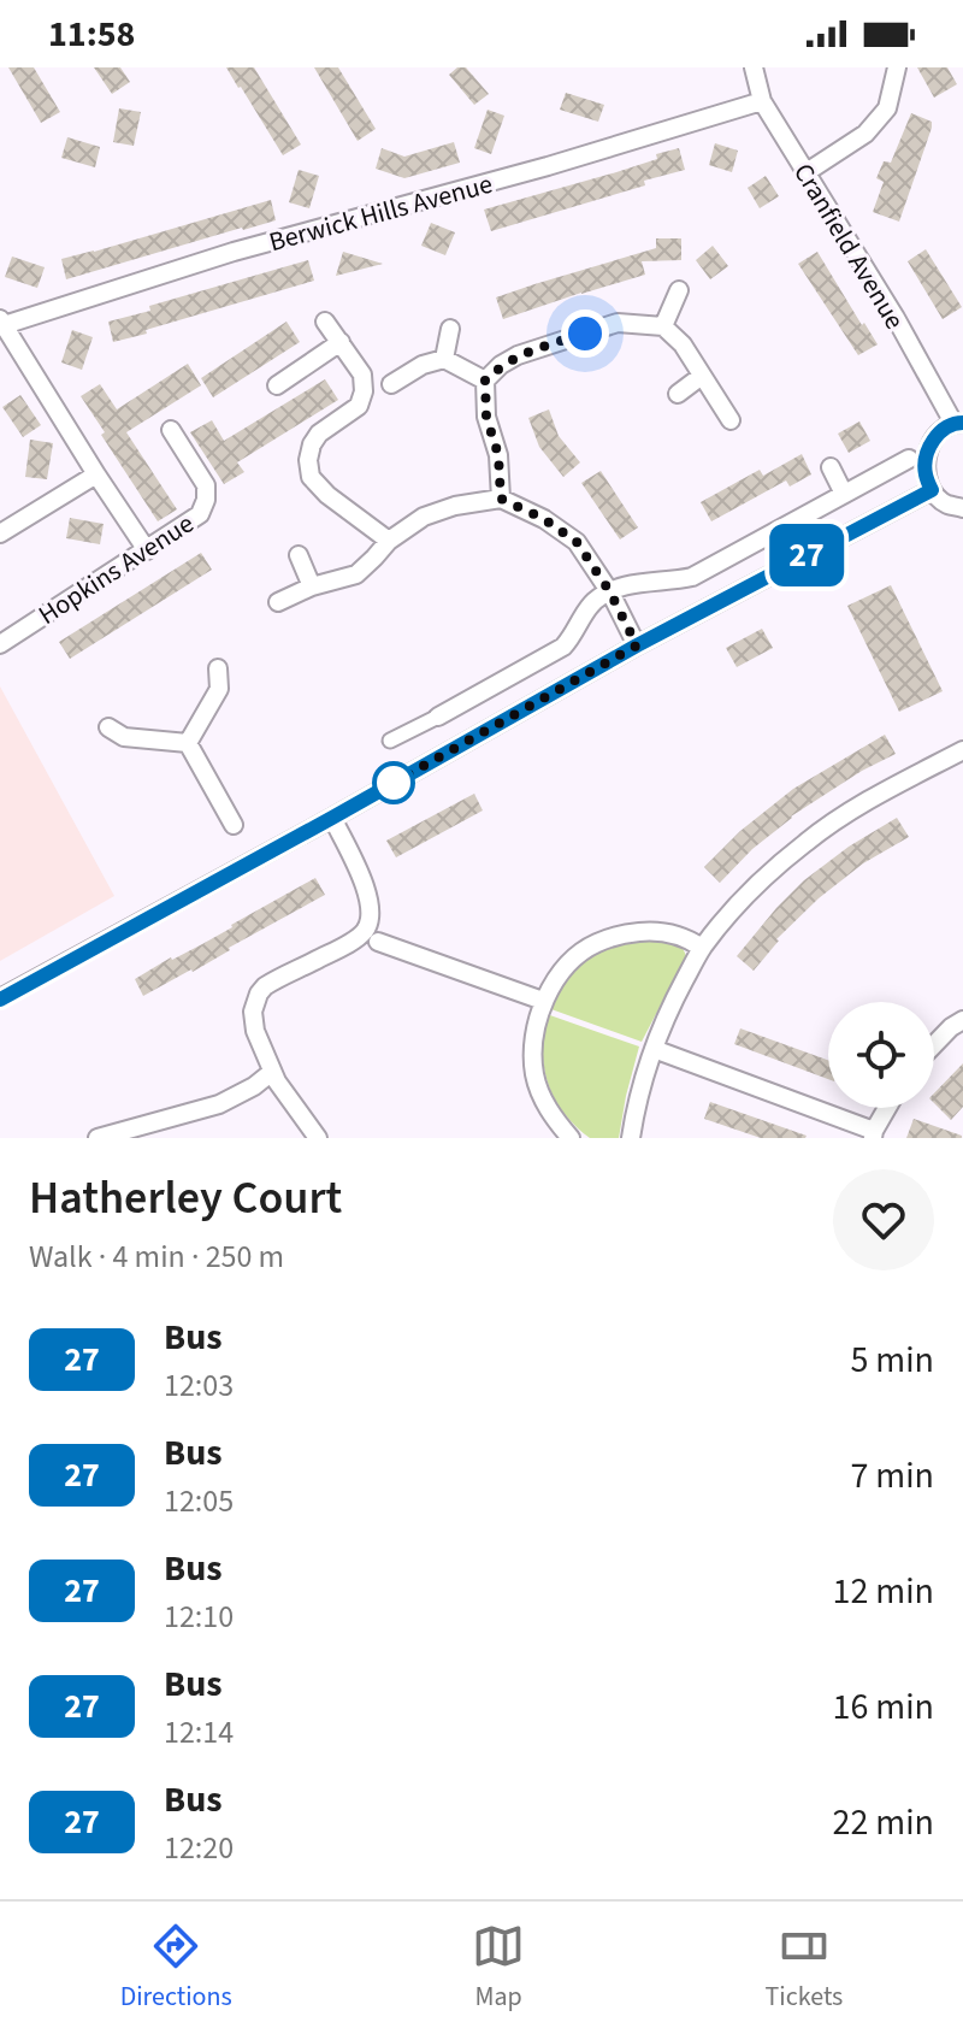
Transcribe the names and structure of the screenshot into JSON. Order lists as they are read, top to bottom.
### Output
{
  "streets": {
    "street": ["Berwick Hills Avenue", "Cranfield Avenue", "Hopkins Avenue"]
  },
  "crossings": [
    ["Berwick Hills Avenue", "Cranfield Avenue"]
  ],
  "lines": ["bus line 27"],
  "page": {
    "status": "11:58",
    "on_map": "27",
    "heading": ["Hatherley Court", "Walk · 4 min · 250 m"],
    "list": [
      {
        "mark": "27",
        "name": "Bus",
        "note": "12:03",
        "value": "5 min"
      },
      {
        "mark": "27",
        "name": "Bus",
        "note": "12:05",
        "value": "7 min"
      },
      {
        "mark": "27",
        "name": "Bus",
        "note": "12:10",
        "value": "12 min"
      },
      {
        "mark": "27",
        "name": "Bus",
        "note": "12:14",
        "value": "16 min"
      },
      {
        "mark": "27",
        "name": "Bus",
        "note": "12:20",
        "value": "22 min"
      }
    ],
    "tabs": ["Directions", "Map", "Tickets"]
  }
}
